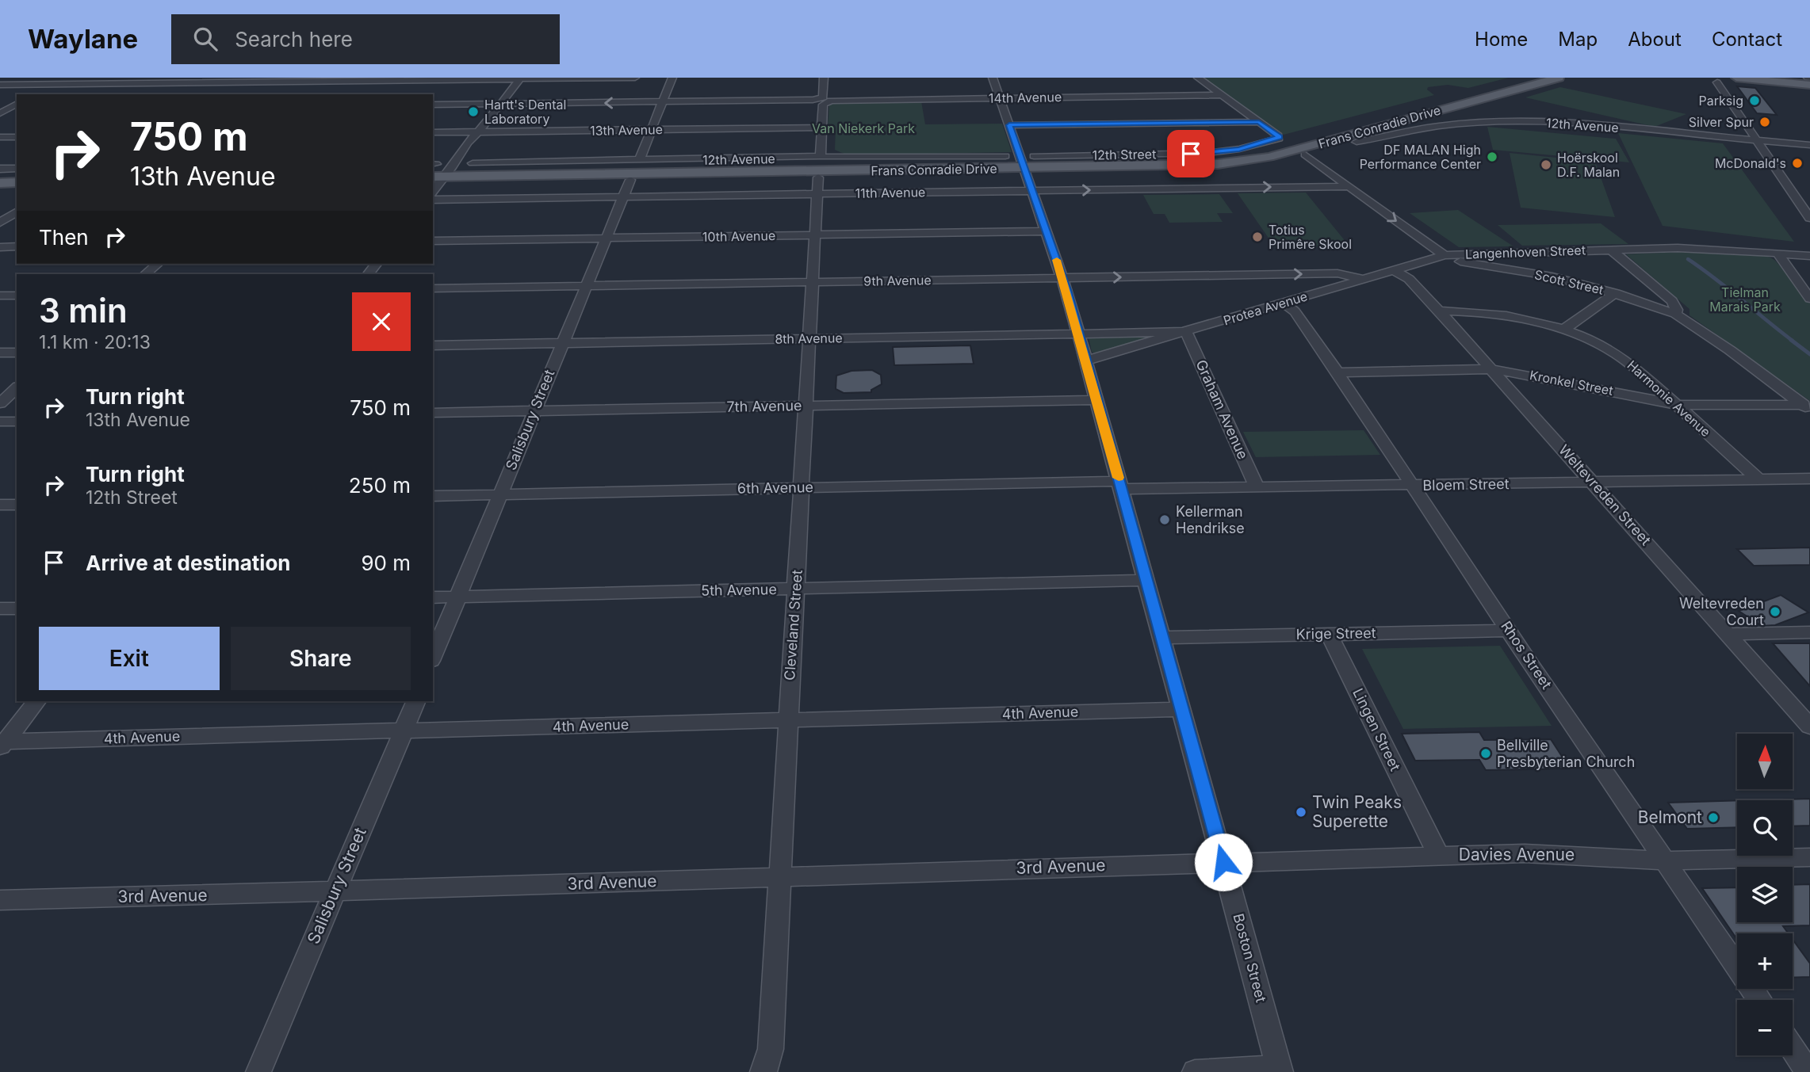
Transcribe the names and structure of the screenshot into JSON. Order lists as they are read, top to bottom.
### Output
{
  "streets": {
    "main road": ["Frans Conradie Drive"],
    "street": [
      "14th Avenue",
      "12th Avenue",
      "13th Avenue",
      "12th Street",
      "11th Avenue",
      "10th Avenue",
      "Langenhoven Street",
      "9th Avenue",
      "Scott Street",
      "Protea Avenue",
      "8th Avenue",
      "Kronkel Street",
      "Harmonie Avenue",
      "7th Avenue",
      "Graham Avenue",
      "Salisbury Street",
      "Bloem Street",
      "6th Avenue",
      "Weltevreden Street",
      "5th Avenue",
      "Cleveland Street",
      "Krige Street",
      "Rhos Street",
      "4th Avenue",
      "Lingen Street",
      "Davies Avenue",
      "3rd Avenue",
      "Boston Street"
    ]
  },
  "crossings": [
    ["14th Avenue", "Boston Street"],
    ["Frans Conradie Drive", "12th Street"],
    ["Frans Conradie Drive", "Boston Street"],
    ["12th Street", "Boston Street"],
    ["11th Avenue", "Langenhoven Street"],
    ["11th Avenue", "Salisbury Street"],
    ["11th Avenue", "Cleveland Street"],
    ["11th Avenue", "Boston Street"],
    ["10th Avenue", "Salisbury Street"],
    ["10th Avenue", "Cleveland Street"],
    ["10th Avenue", "Boston Street"],
    ["Langenhoven Street", "Scott Street"],
    ["Langenhoven Street", "Protea Avenue"],
    ["9th Avenue", "Protea Avenue"],
    ["9th Avenue", "Salisbury Street"],
    ["9th Avenue", "Cleveland Street"],
    ["9th Avenue", "Boston Street"],
    ["Scott Street", "Kronkel Street"],
    ["Protea Avenue", "8th Avenue"],
    ["Protea Avenue", "Graham Avenue"],
    ["Protea Avenue", "Weltevreden Street"],
    ["Protea Avenue", "Rhos Street"],
    ["Protea Avenue", "Boston Street"],
    ["8th Avenue", "Graham Avenue"],
    ["8th Avenue", "Salisbury Street"],
    ["8th Avenue", "Cleveland Street"],
    ["8th Avenue", "Boston Street"],
    ["Kronkel Street", "Harmonie Avenue"],
    ["Kronkel Street", "Weltevreden Street"],
    ["Kronkel Street", "Rhos Street"],
    ["Harmonie Avenue", "Bloem Street"],
    ["Harmonie Avenue", "Weltevreden Street"],
    ["7th Avenue", "Salisbury Street"],
    ["7th Avenue", "Cleveland Street"],
    ["7th Avenue", "Boston Street"],
    ["Graham Avenue", "Bloem Street"],
    ["Salisbury Street", "6th Avenue"],
    ["Salisbury Street", "5th Avenue"],
    ["Salisbury Street", "4th Avenue"],
    ["Salisbury Street", "3rd Avenue"],
    ["Bloem Street", "6th Avenue"],
    ["Bloem Street", "Weltevreden Street"],
    ["Bloem Street", "Rhos Street"],
    ["Bloem Street", "Boston Street"],
    ["6th Avenue", "Cleveland Street"],
    ["6th Avenue", "Boston Street"],
    ["5th Avenue", "Cleveland Street"],
    ["5th Avenue", "Boston Street"],
    ["Cleveland Street", "4th Avenue"],
    ["Cleveland Street", "3rd Avenue"],
    ["Krige Street", "Rhos Street"],
    ["Krige Street", "Lingen Street"],
    ["Krige Street", "Boston Street"],
    ["Rhos Street", "Davies Avenue"],
    ["4th Avenue", "Boston Street"],
    ["Lingen Street", "Davies Avenue"],
    ["Davies Avenue", "3rd Avenue"],
    ["Davies Avenue", "Boston Street"],
    ["3rd Avenue", "Boston Street"]
  ],
  "parks": ["Van Niekerk Park", "Tielman Marais Park"],
  "places": [
    "Parksig",
    "Hartt's Dental Laboratory",
    "Silver Spur",
    "DF MALAN High Performance Center",
    "McDonald's",
    "Hoërskool D.F. Malan",
    "Totius Primêre Skool",
    "Kellerman Hendrikse",
    "Weltevreden Court",
    "Bellville Presbyterian Church",
    "Twin Peaks Superette",
    "Belmont"
  ],
  "north": "top",
  "page": {
    "header": "Waylane",
    "search": "Search here",
    "nav": [
      "Home",
      "Map",
      "About",
      "Contact"
    ],
    "turn": ["750 m", "13th Avenue"],
    "then": "Then",
    "heading": ["3 min", "1.1 km · 20:13"],
    "list": [
      {
        "name": "Turn right",
        "note": "13th Avenue",
        "value": "750 m"
      },
      {
        "name": "Turn right",
        "note": "12th Street",
        "value": "250 m"
      },
      {
        "name": "Arrive at destination",
        "value": "90 m"
      }
    ],
    "buttons": ["Exit", "Share"],
    "map_buttons": ["+", "−"]
  }
}
